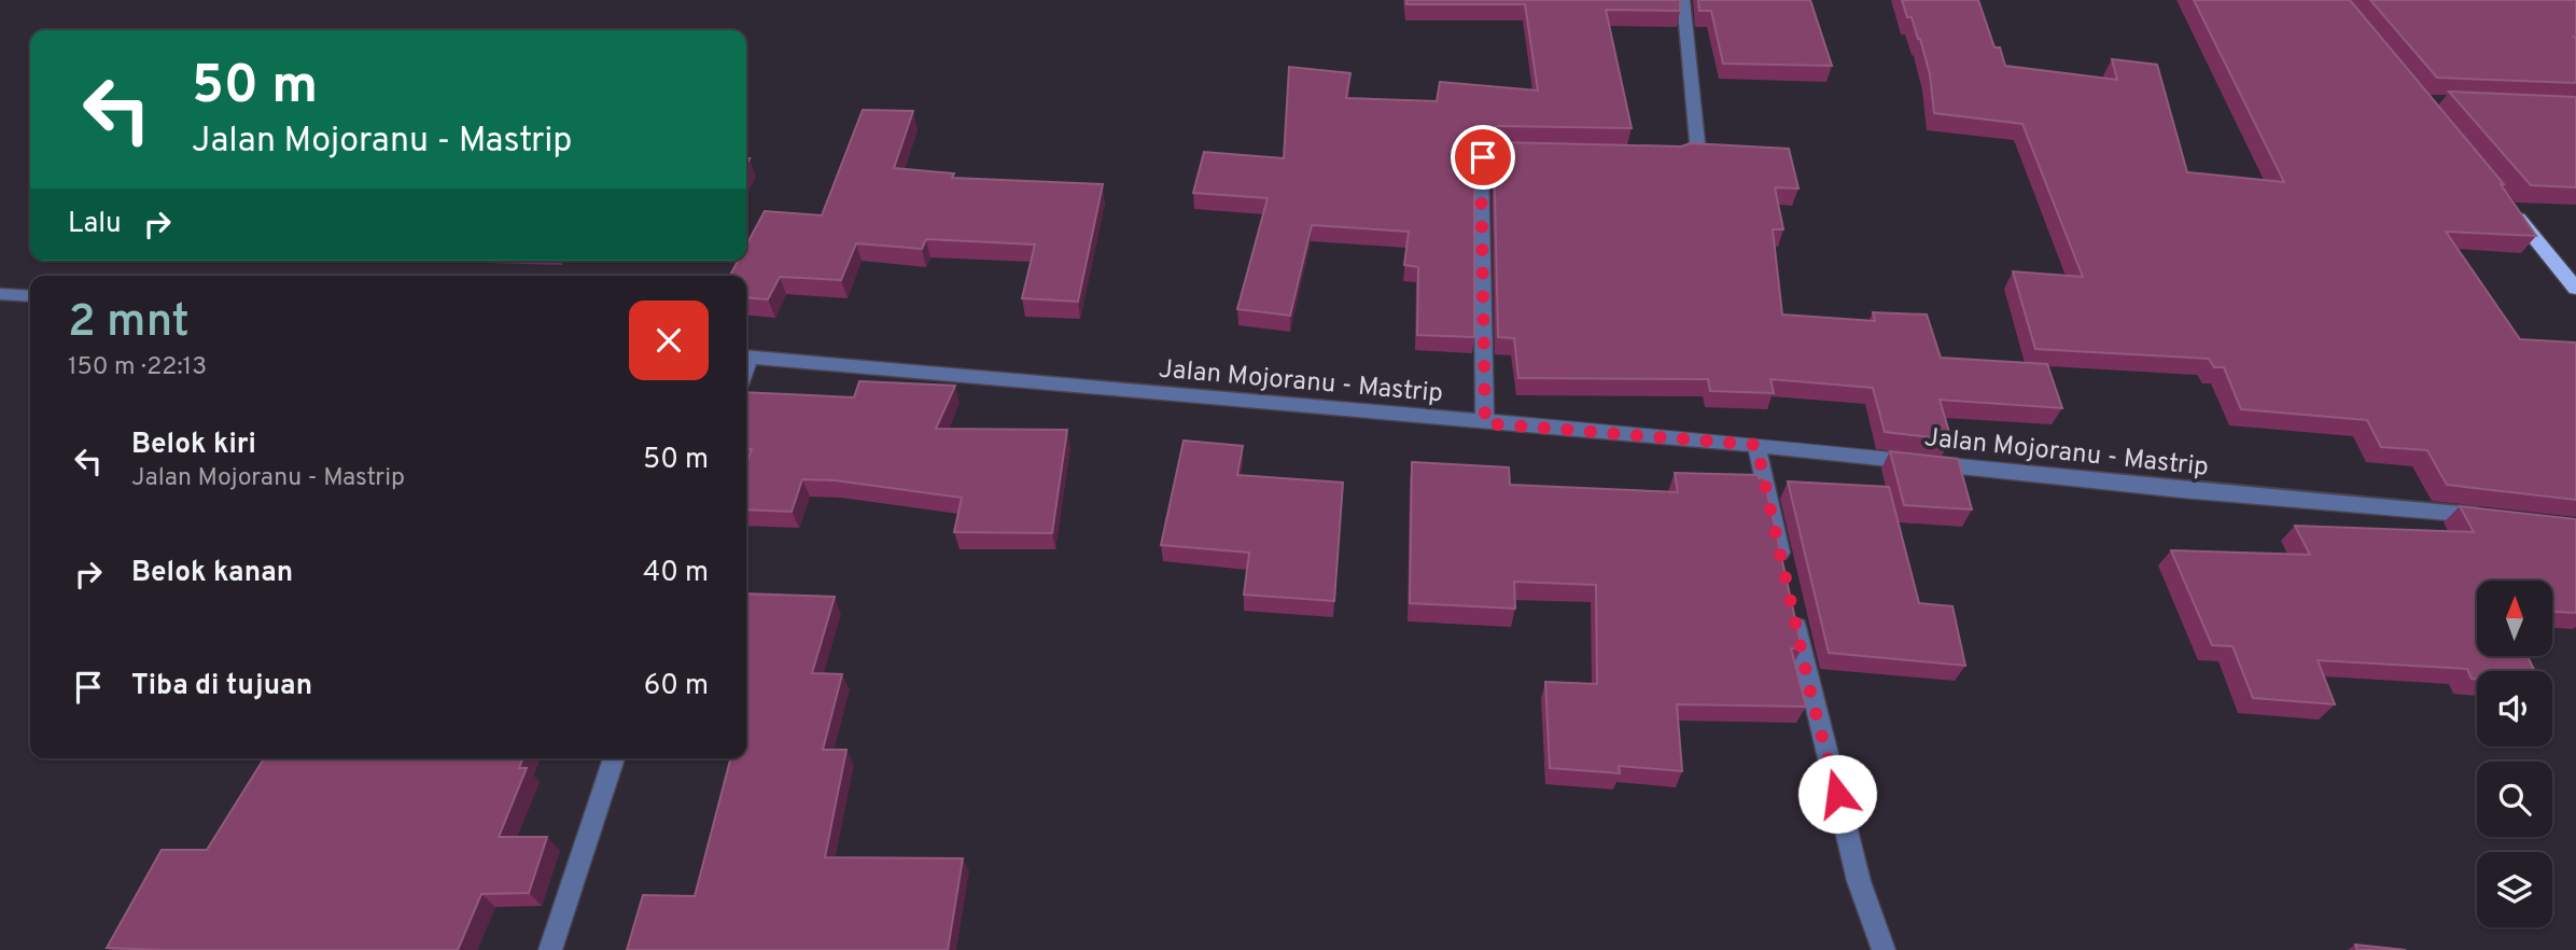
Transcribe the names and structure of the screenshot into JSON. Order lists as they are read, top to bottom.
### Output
{
  "streets": {
    "street": ["Jalan Mojoranu - Mastrip"]
  },
  "north": "top",
  "page": {
    "turn": ["50 m", "Jalan Mojoranu - Mastrip"],
    "then": "Lalu",
    "heading": ["2 mnt", "150 m · 22:13"],
    "list": [
      {
        "name": "Belok kiri",
        "note": "Jalan Mojoranu - Mastrip",
        "value": "50 m"
      },
      {
        "name": "Belok kanan",
        "value": "40 m"
      },
      {
        "name": "Tiba di tujuan",
        "value": "60 m"
      }
    ]
  }
}
